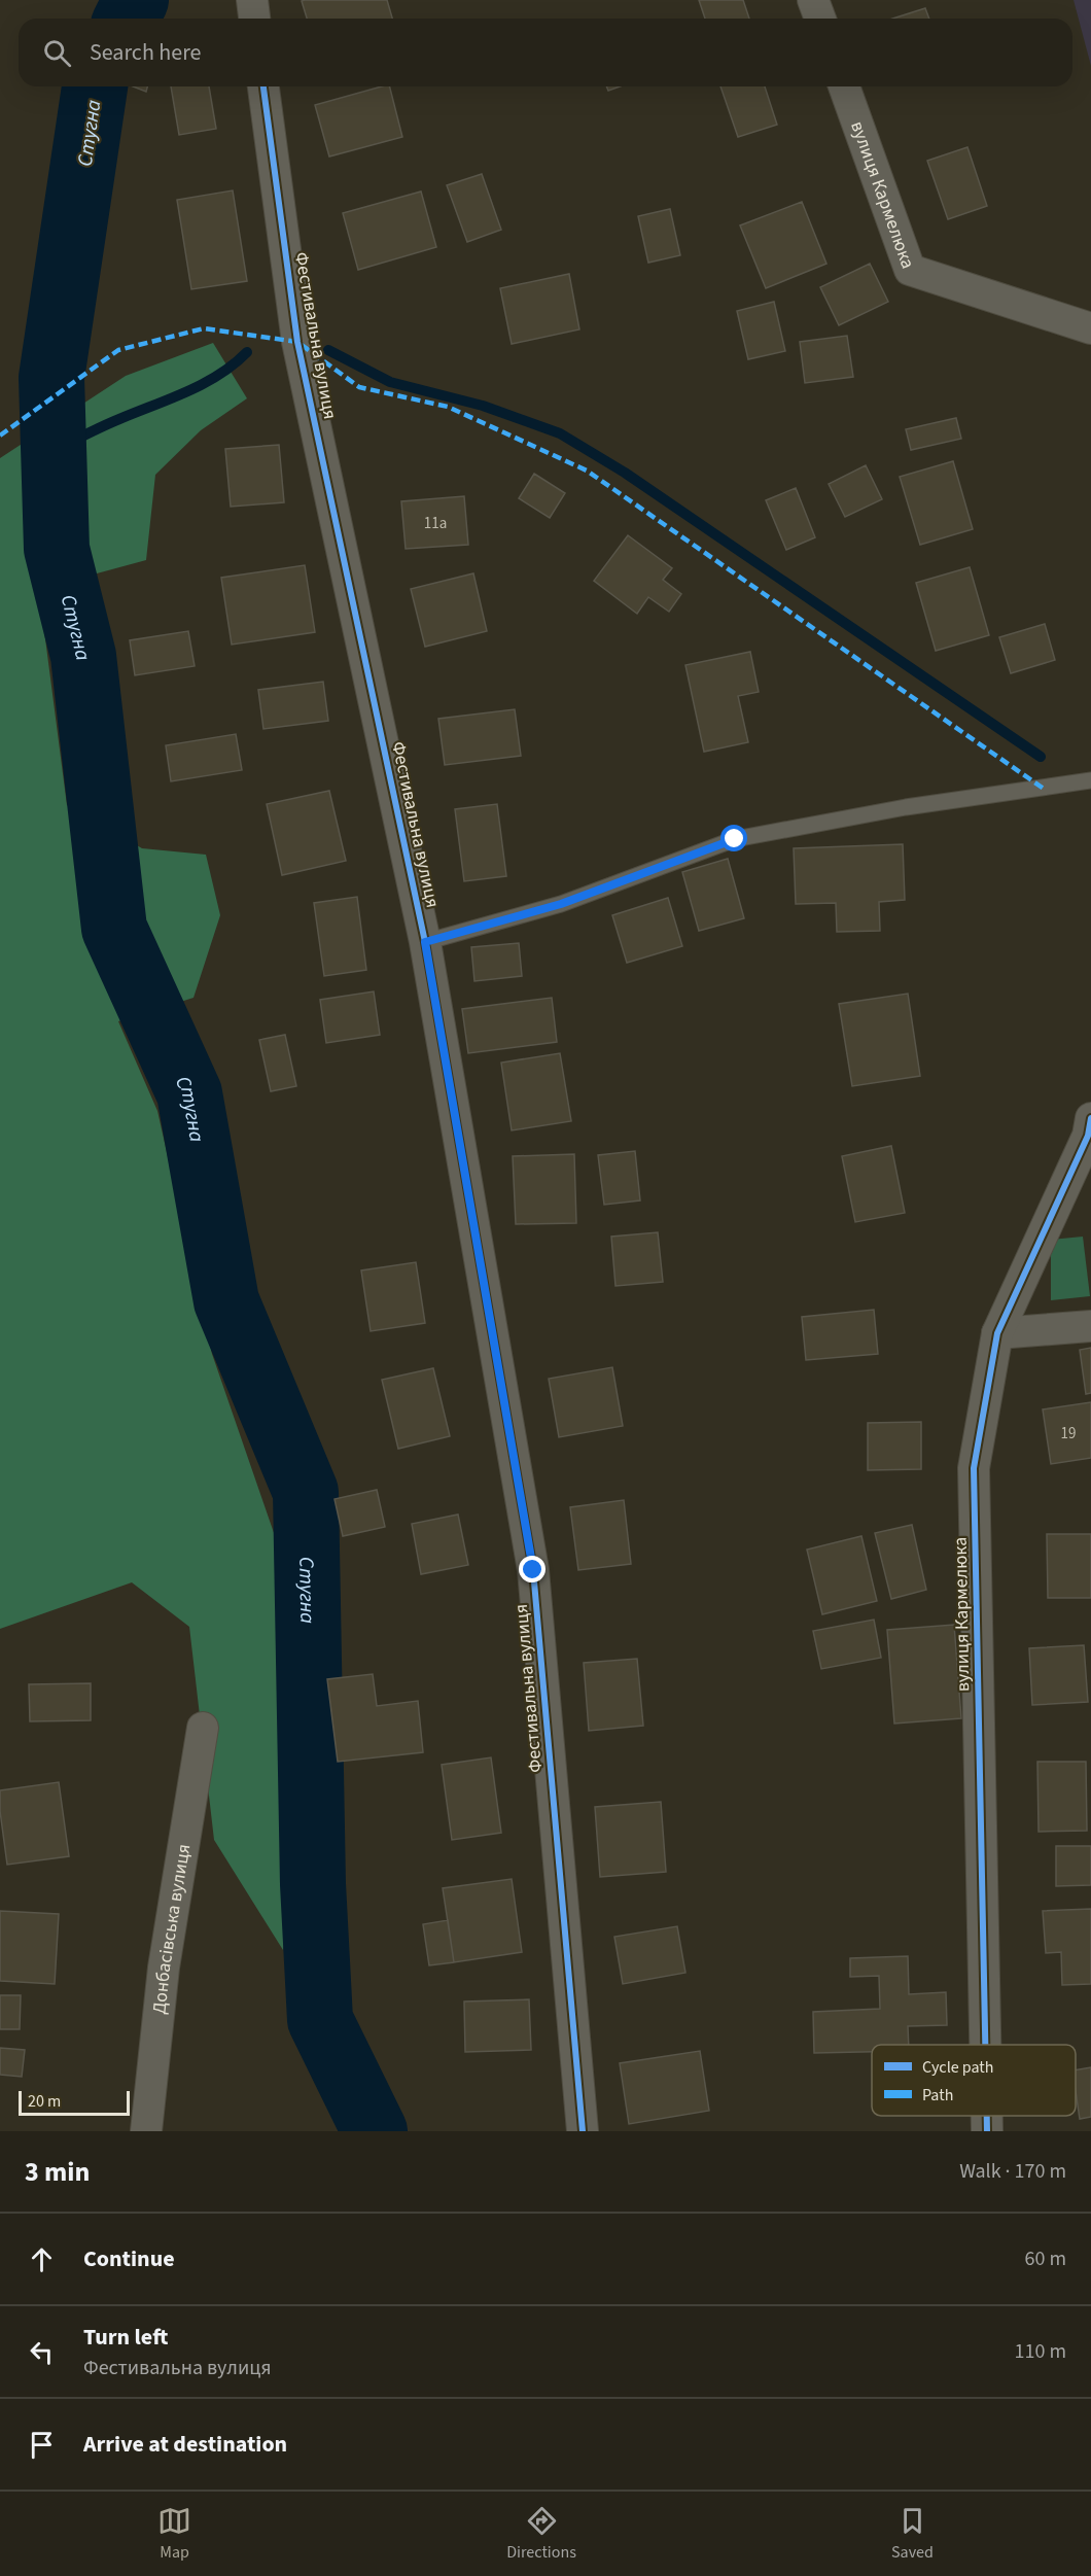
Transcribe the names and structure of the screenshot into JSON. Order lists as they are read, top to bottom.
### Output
{
  "streets": {
    "street": ["вулиця Кармелюка", "Фестивальна вулиця", "Донбасівська вулиця"]
  },
  "water": ["Стугна"],
  "house_numbers": ["11а", "19"],
  "legend": ["Cycle path", "Path"],
  "scale_bar": "20 m",
  "page": {
    "search": "Search here",
    "scale": "20 m",
    "heading": ["3 min", "Walk · 170 m"],
    "list": [
      ["Continue", "60 m"],
      ["Turn left", "Фестивальна вулиця", "110 m"],
      "Arrive at destination"
    ],
    "nav": ["Map", "Directions", "Saved"]
  }
}
